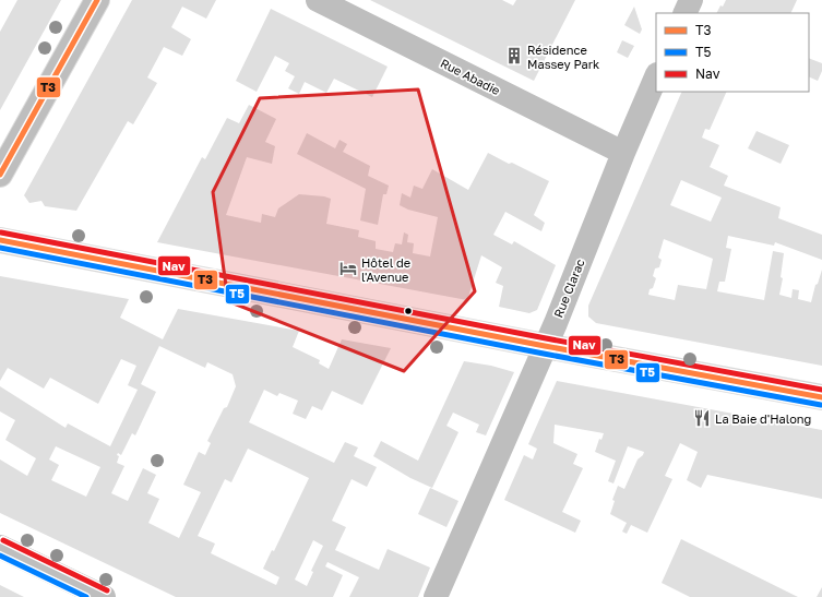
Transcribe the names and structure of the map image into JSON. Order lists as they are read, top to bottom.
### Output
{
  "streets": {
    "street": ["Rue Abadie", "Rue Clarac"]
  },
  "crossings": [
    ["Rue Abadie", "Rue Clarac"]
  ],
  "places": {
    "building": ["Résidence Massey Park"],
    "hotel": ["Hôtel de l'Avenue"],
    "restaurant": ["La Baie d'Halong"]
  },
  "lines": ["transit line T3", "transit line Nav", "transit line T5"],
  "legend": ["T3", "T5", "Nav"]
}
